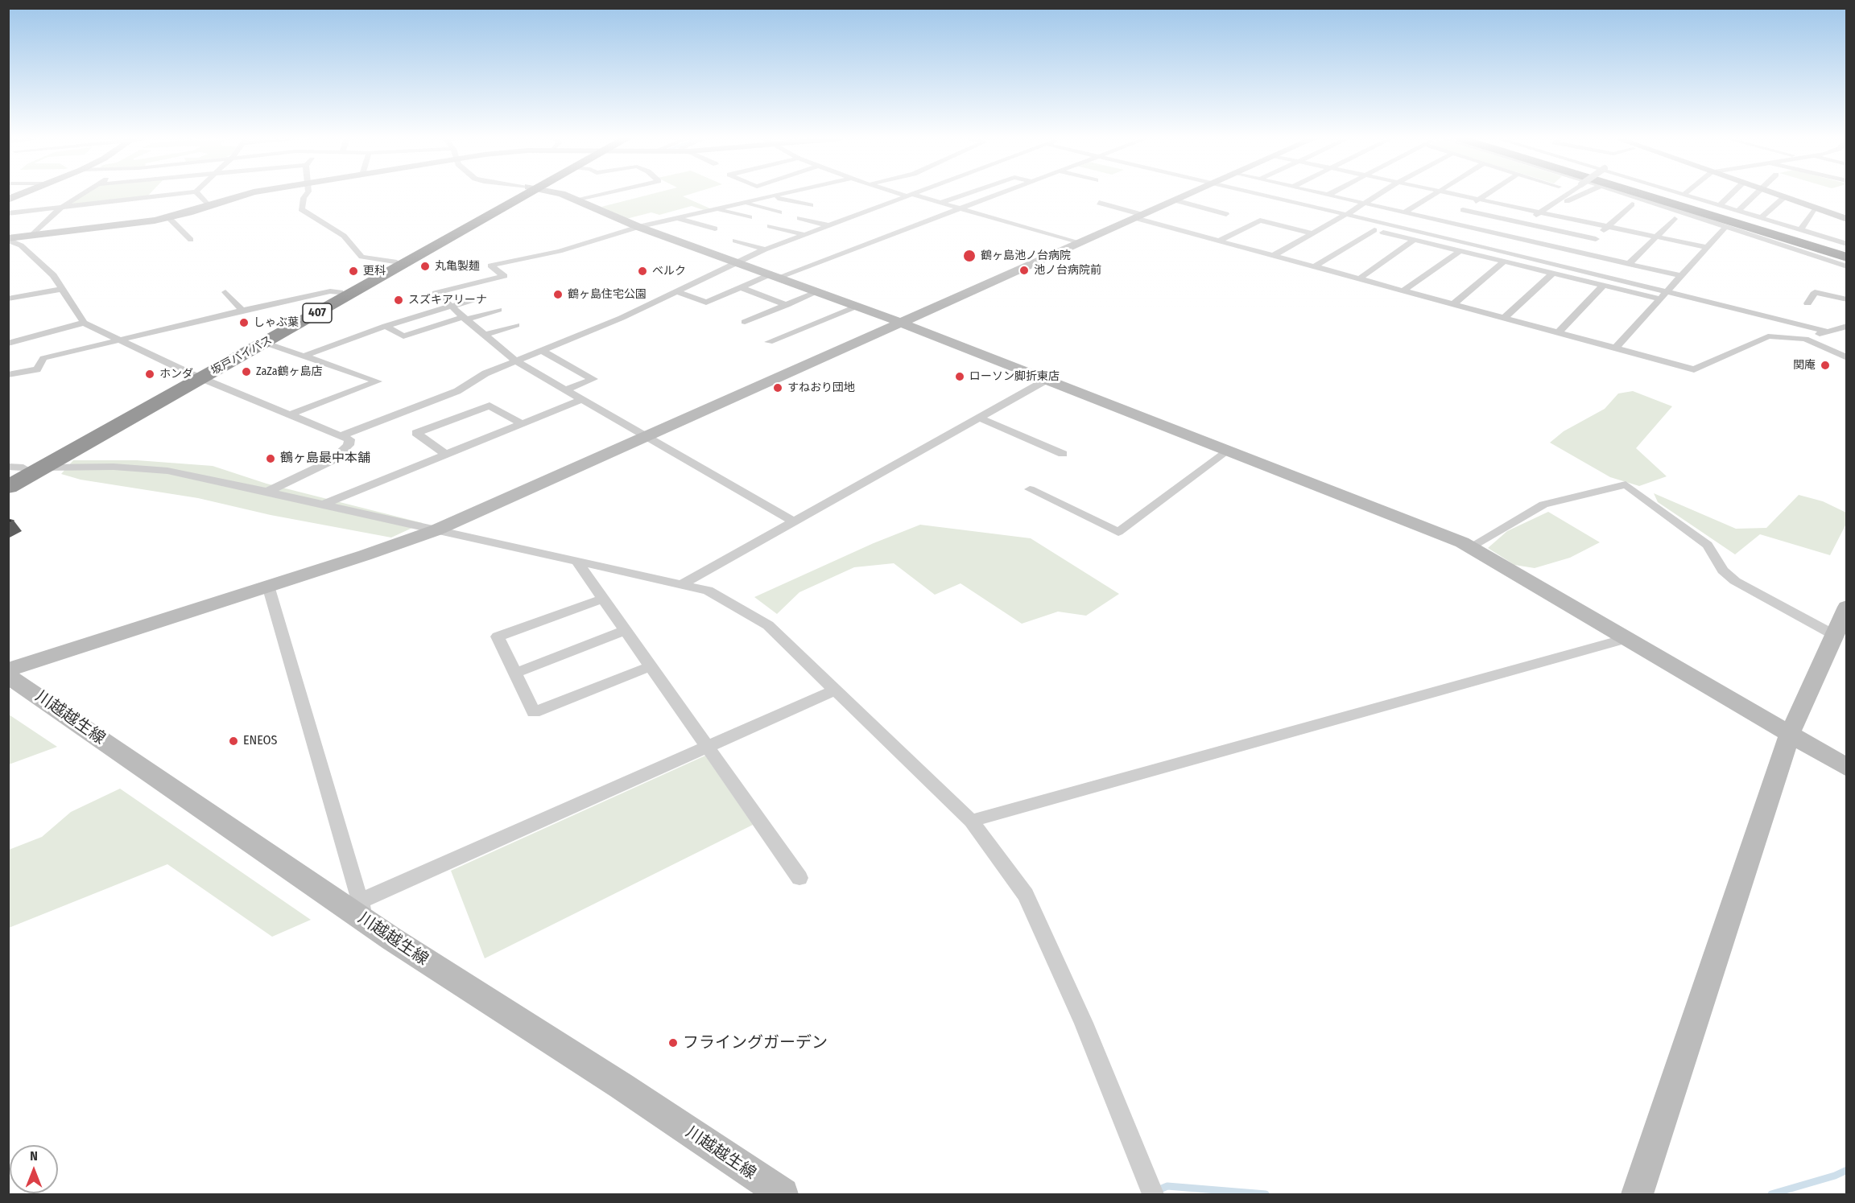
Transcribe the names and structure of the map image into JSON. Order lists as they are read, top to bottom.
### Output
{
  "streets": {
    "highway": ["407", "坂戸バイパス"],
    "street": ["川越越生線"]
  },
  "places": [
    "鶴ヶ島池ノ台病院",
    "丸亀製麺",
    "池ノ台病院前",
    "更科",
    "ベルク",
    "鶴ヶ島住宅公園",
    "スズキアリーナ",
    "しゃぶ葉",
    "関庵",
    "ZaZa鶴ヶ島店",
    "ホンダ",
    "ローソン脚折東店",
    "すねおり団地",
    "鶴ヶ島最中本舗",
    "ENEOS",
    "フライングガーデン"
  ],
  "north": "top"
}
